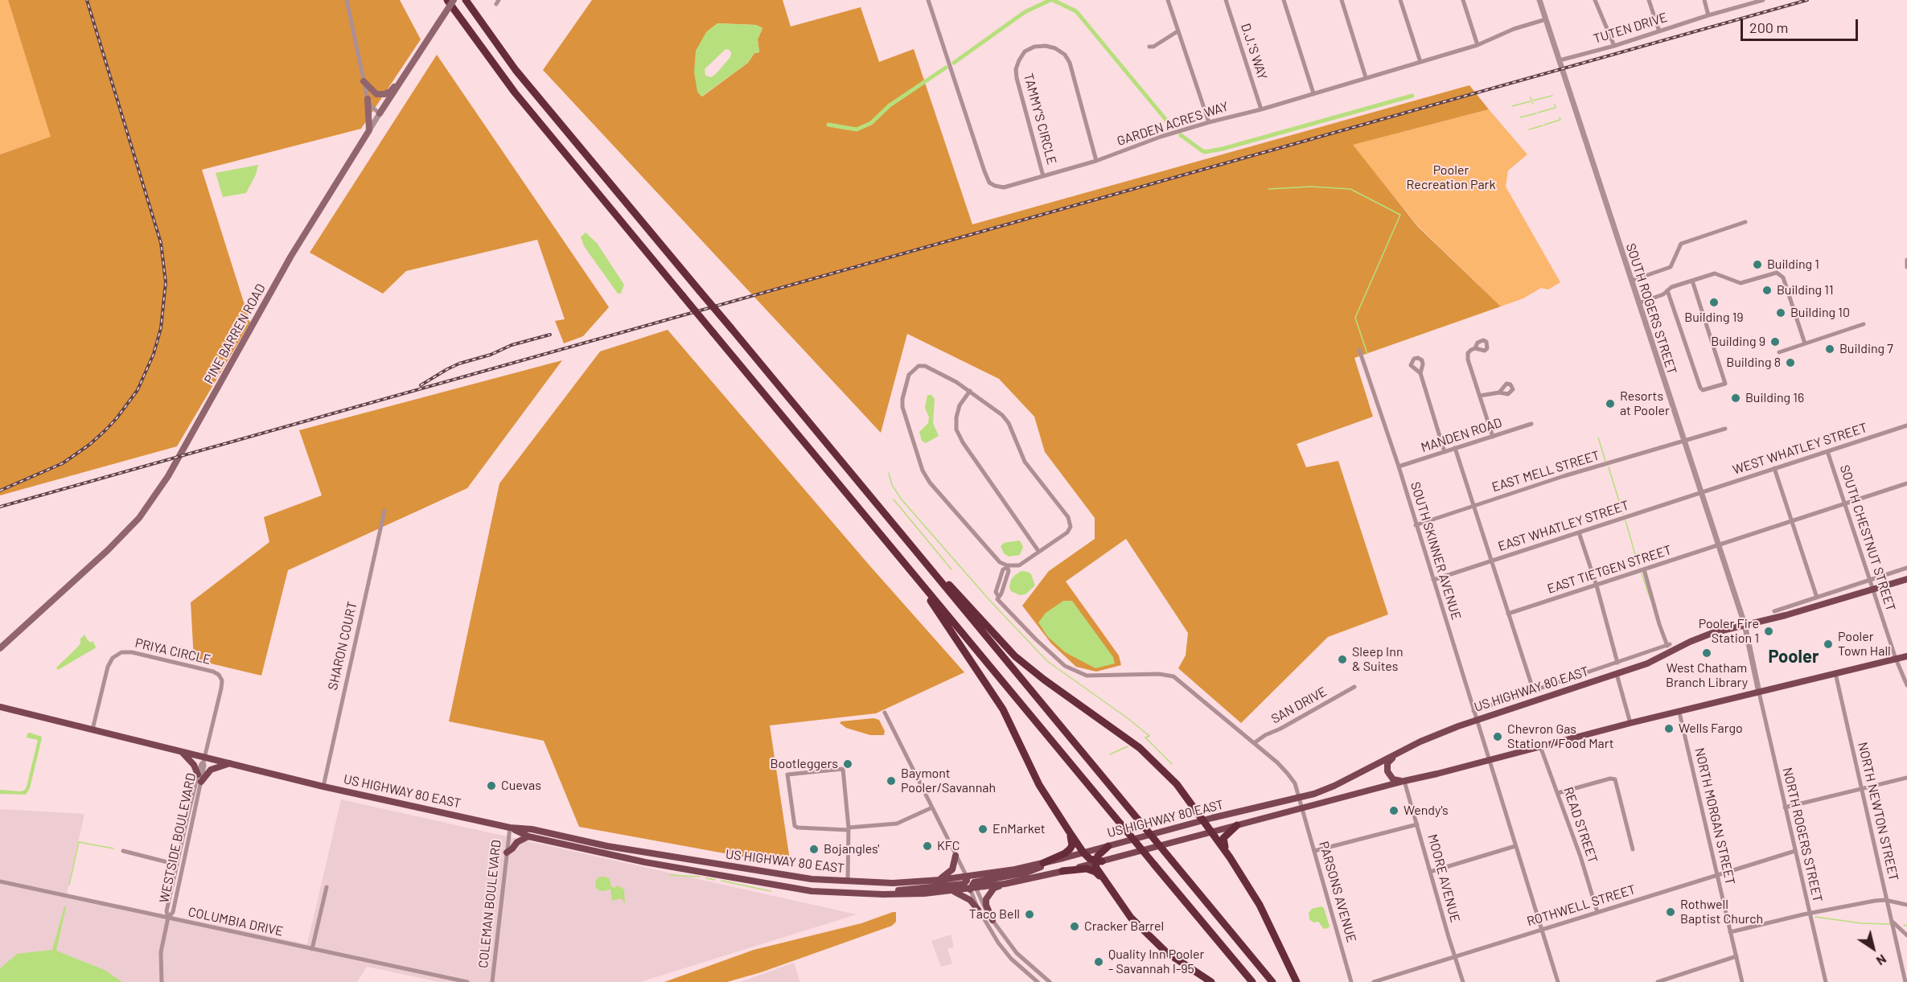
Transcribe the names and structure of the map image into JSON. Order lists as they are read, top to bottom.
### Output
{
  "streets": {
    "main road": ["PINE BARREN ROAD", "US HIGHWAY 80 EAST"],
    "street": [
      "TUTEN DRIVE",
      "D.J.'S WAY",
      "TAMMY'S CIRCLE",
      "GARDEN ACRES WAY",
      "SOUTH ROGERS STREET",
      "MANDEN ROAD",
      "WEST WHATLEY STREET",
      "EAST MELL STREET",
      "EAST WHATLEY STREET",
      "SOUTH CHESTNUT STREET",
      "SOUTH SKINNER AVENUE",
      "EAST TIETGEN STREET",
      "SHARON COURT",
      "PRIYA CIRCLE",
      "SAN DRIVE",
      "NORTH NEWTON STREET",
      "NORTH MORGAN STREET",
      "READ STREET",
      "NORTH ROGERS STREET",
      "WESTSIDE BOULEVARD",
      "MOORE AVENUE",
      "PARSONS AVENUE",
      "COLEMAN BOULEVARD",
      "ROTHWELL STREET",
      "COLUMBIA DRIVE"
    ]
  },
  "crossings": [
    ["TUTEN DRIVE", "SOUTH ROGERS STREET"],
    ["D.J.'S WAY", "GARDEN ACRES WAY"],
    ["TAMMY'S CIRCLE", "GARDEN ACRES WAY"],
    ["GARDEN ACRES WAY", "SOUTH ROGERS STREET"],
    ["SOUTH ROGERS STREET", "WEST WHATLEY STREET"],
    ["SOUTH ROGERS STREET", "EAST MELL STREET"],
    ["SOUTH ROGERS STREET", "EAST WHATLEY STREET"],
    ["SOUTH ROGERS STREET", "EAST TIETGEN STREET"],
    ["SOUTH ROGERS STREET", "US HIGHWAY 80 EAST"],
    ["SOUTH ROGERS STREET", "NORTH ROGERS STREET"],
    ["MANDEN ROAD", "SOUTH SKINNER AVENUE"],
    ["WEST WHATLEY STREET", "EAST WHATLEY STREET"],
    ["WEST WHATLEY STREET", "SOUTH CHESTNUT STREET"],
    ["EAST MELL STREET", "SOUTH SKINNER AVENUE"],
    ["EAST WHATLEY STREET", "SOUTH SKINNER AVENUE"],
    ["SOUTH CHESTNUT STREET", "EAST TIETGEN STREET"],
    ["SOUTH CHESTNUT STREET", "US HIGHWAY 80 EAST"],
    ["SOUTH SKINNER AVENUE", "US HIGHWAY 80 EAST"],
    ["SOUTH SKINNER AVENUE", "ROTHWELL STREET"],
    ["SHARON COURT", "US HIGHWAY 80 EAST"],
    ["PRIYA CIRCLE", "US HIGHWAY 80 EAST"],
    ["PRIYA CIRCLE", "WESTSIDE BOULEVARD"],
    ["US HIGHWAY 80 EAST", "NORTH NEWTON STREET"],
    ["US HIGHWAY 80 EAST", "NORTH MORGAN STREET"],
    ["US HIGHWAY 80 EAST", "READ STREET"],
    ["US HIGHWAY 80 EAST", "NORTH ROGERS STREET"],
    ["US HIGHWAY 80 EAST", "WESTSIDE BOULEVARD"],
    ["US HIGHWAY 80 EAST", "MOORE AVENUE"],
    ["US HIGHWAY 80 EAST", "PARSONS AVENUE"],
    ["US HIGHWAY 80 EAST", "COLEMAN BOULEVARD"],
    ["SAN DRIVE", "PARSONS AVENUE"],
    ["NORTH MORGAN STREET", "ROTHWELL STREET"],
    ["READ STREET", "ROTHWELL STREET"],
    ["NORTH ROGERS STREET", "ROTHWELL STREET"],
    ["WESTSIDE BOULEVARD", "COLUMBIA DRIVE"],
    ["MOORE AVENUE", "ROTHWELL STREET"]
  ],
  "districts": ["Pooler"],
  "parks": ["Pooler Recreation Park"],
  "places": [
    "Building 1",
    "Building 11",
    "Building 19",
    "Building 10",
    "Building 9",
    "Building 7",
    "Building 8",
    "Building 16",
    "Resorts at Pooler",
    "Pooler Fire Station 1",
    "Pooler Town Hall",
    "West Chatham Branch Library",
    "Sleep Inn & Suites",
    "Wells Fargo",
    "Chevron Gas Station / Food Mart",
    "Bootleggers",
    "Baymont Pooler/Savannah",
    "Cuevas",
    "Wendy's",
    "EnMarket",
    "KFC",
    "Bojangles'",
    "Rothwell Baptist Church",
    "Taco Bell",
    "Cracker Barrel",
    "Quality Inn Pooler - Savannah I-95"
  ],
  "scale_bar": "200 m",
  "north": "bottom right"
}
